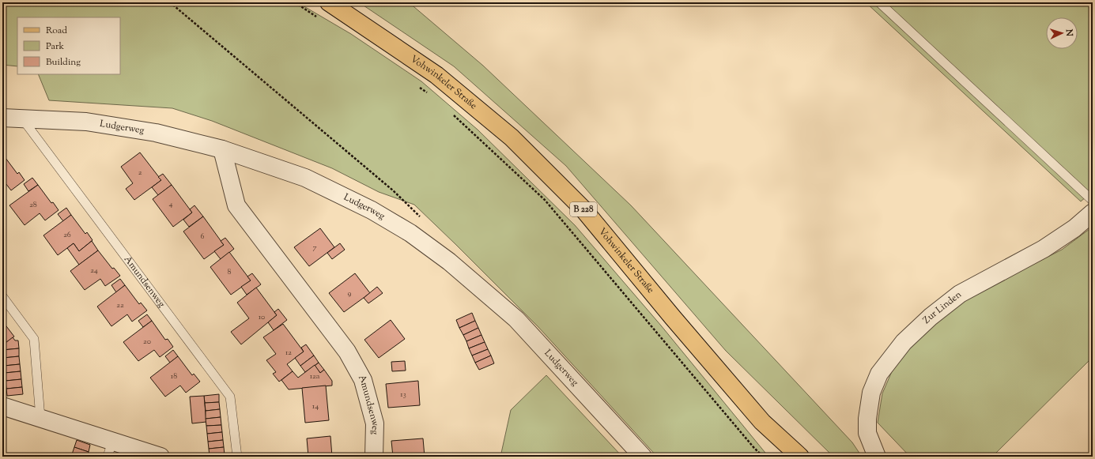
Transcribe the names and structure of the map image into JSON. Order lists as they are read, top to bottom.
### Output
{
  "streets": {
    "main road": ["Vohwinkeler Straße", "B 228"],
    "street": ["Ludgerweg", "Amundsenweg", "Zur Linden"]
  },
  "crossings": [
    ["Ludgerweg", "Amundsenweg"]
  ],
  "house_numbers": [
    "2",
    "4",
    "28",
    "26",
    "6",
    "7",
    "24",
    "8",
    "9",
    "22",
    "10",
    "20",
    "12",
    "18",
    "12a",
    "13",
    "14"
  ],
  "legend": ["Road", "Park", "Building"],
  "north": "right"
}
